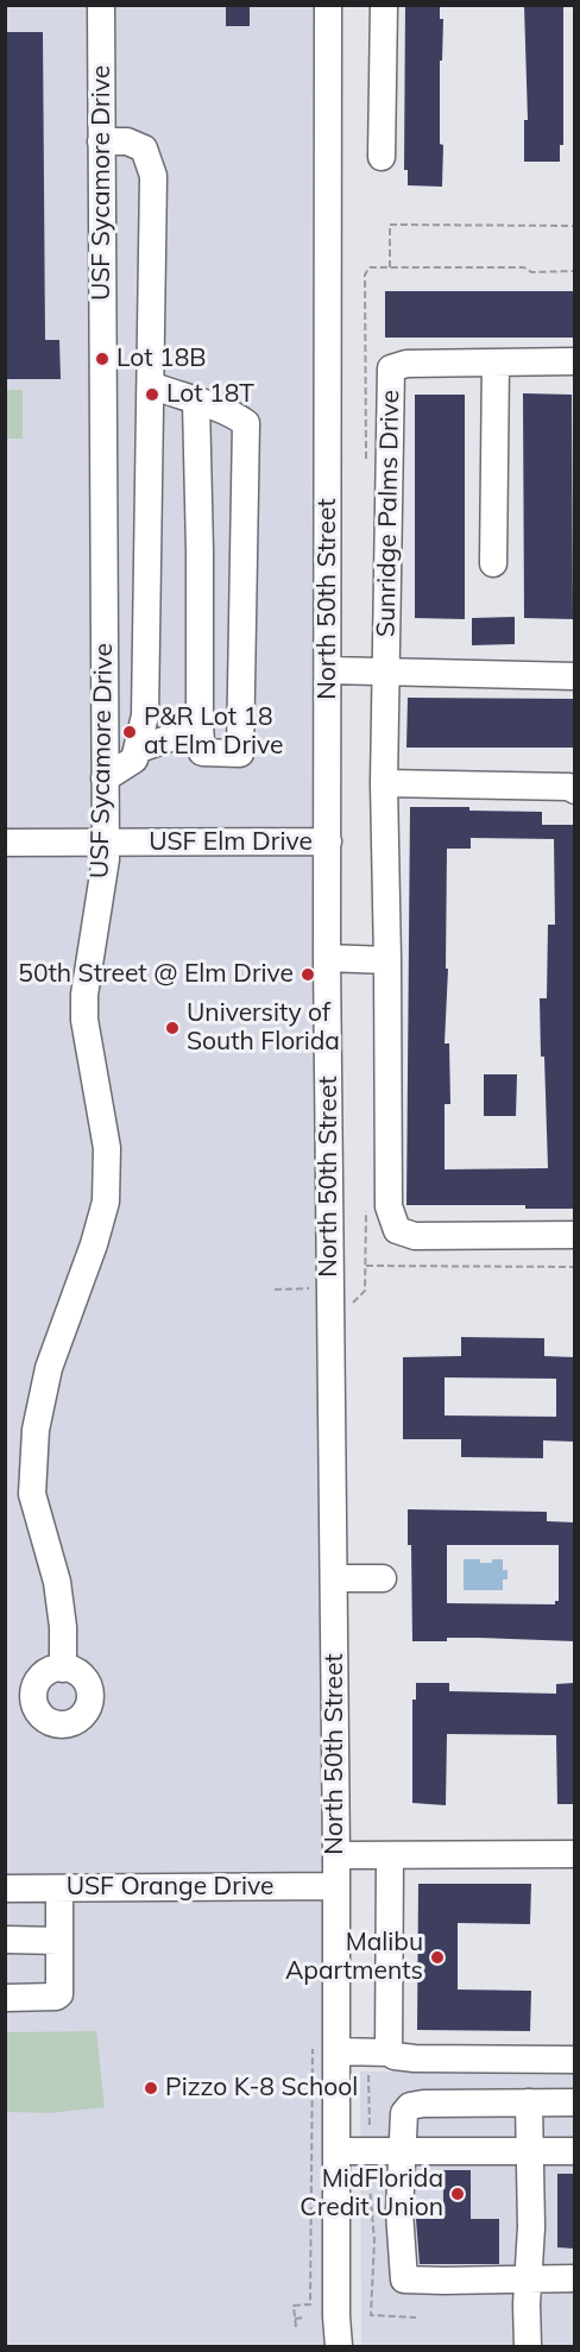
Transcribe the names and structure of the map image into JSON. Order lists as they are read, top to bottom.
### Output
{
  "streets": {
    "street": [
      "USF Sycamore Drive",
      "Sunridge Palms Drive",
      "North 50th Street",
      "USF Elm Drive",
      "USF Orange Drive"
    ]
  },
  "crossings": [
    ["USF Sycamore Drive", "USF Elm Drive"],
    ["North 50th Street", "USF Elm Drive"],
    ["North 50th Street", "USF Orange Drive"]
  ],
  "places": [
    "Lot 18B",
    "Lot 18T",
    "P&R Lot 18 at Elm Drive",
    "50th Street @ Elm Drive",
    "University of South Florida",
    "Malibu Apartments",
    "Pizzo K-8 School",
    "MidFlorida Credit Union"
  ]
}
